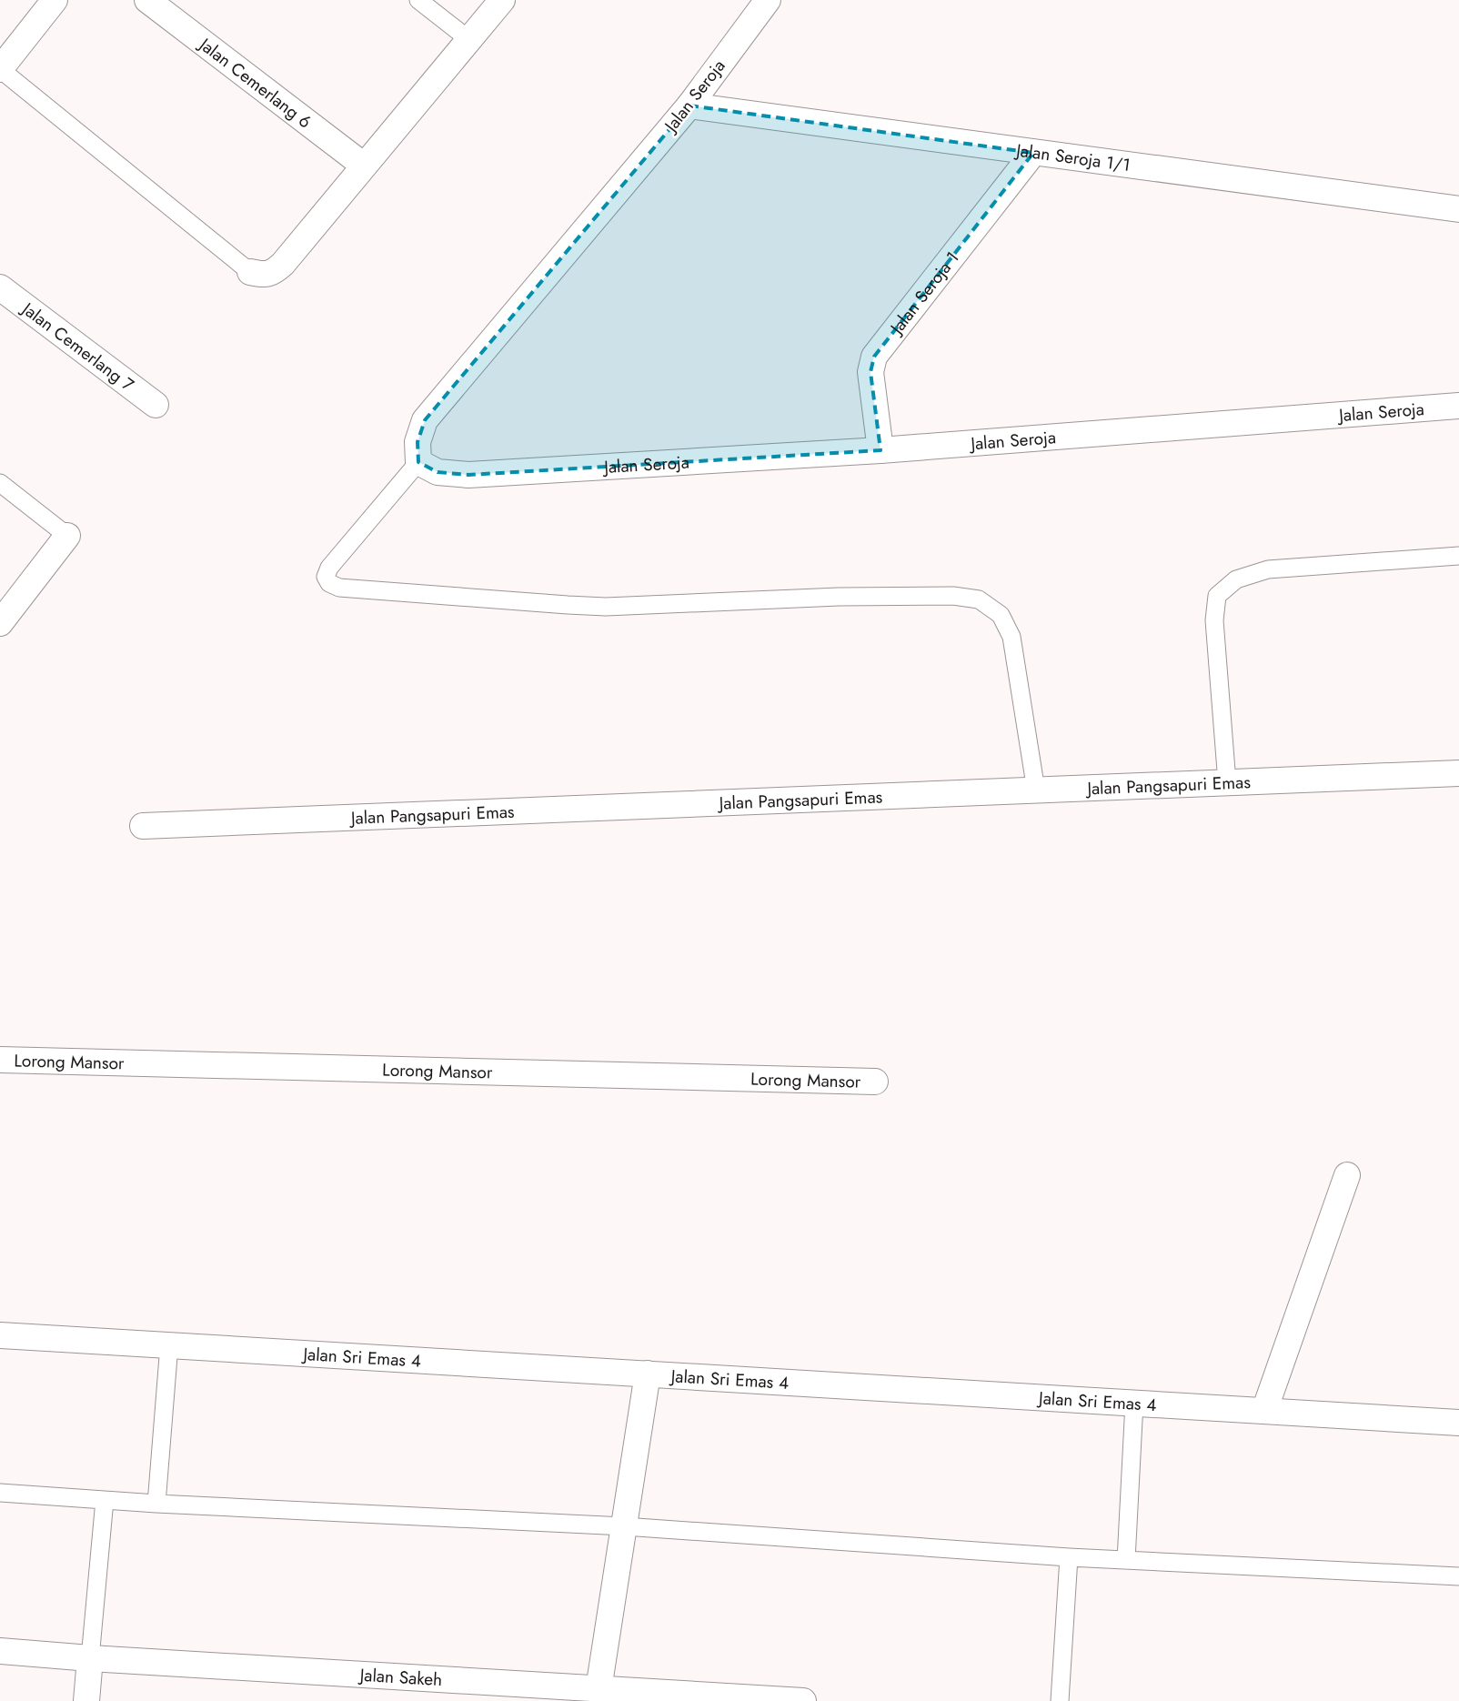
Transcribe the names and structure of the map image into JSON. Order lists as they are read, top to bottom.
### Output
{
  "streets": {
    "street": [
      "Jalan Cemerlang 6",
      "Jalan Seroja",
      "Jalan Seroja 1/1",
      "Jalan Seroja 1",
      "Jalan Cemerlang 7",
      "Jalan Pangsapuri Emas",
      "Lorong Mansor",
      "Jalan Sri Emas 4",
      "Jalan Sakeh"
    ]
  },
  "crossings": [
    ["Jalan Seroja", "Jalan Seroja 1/1"],
    ["Jalan Seroja", "Jalan Seroja 1"],
    ["Jalan Seroja 1/1", "Jalan Seroja 1"]
  ]
}
